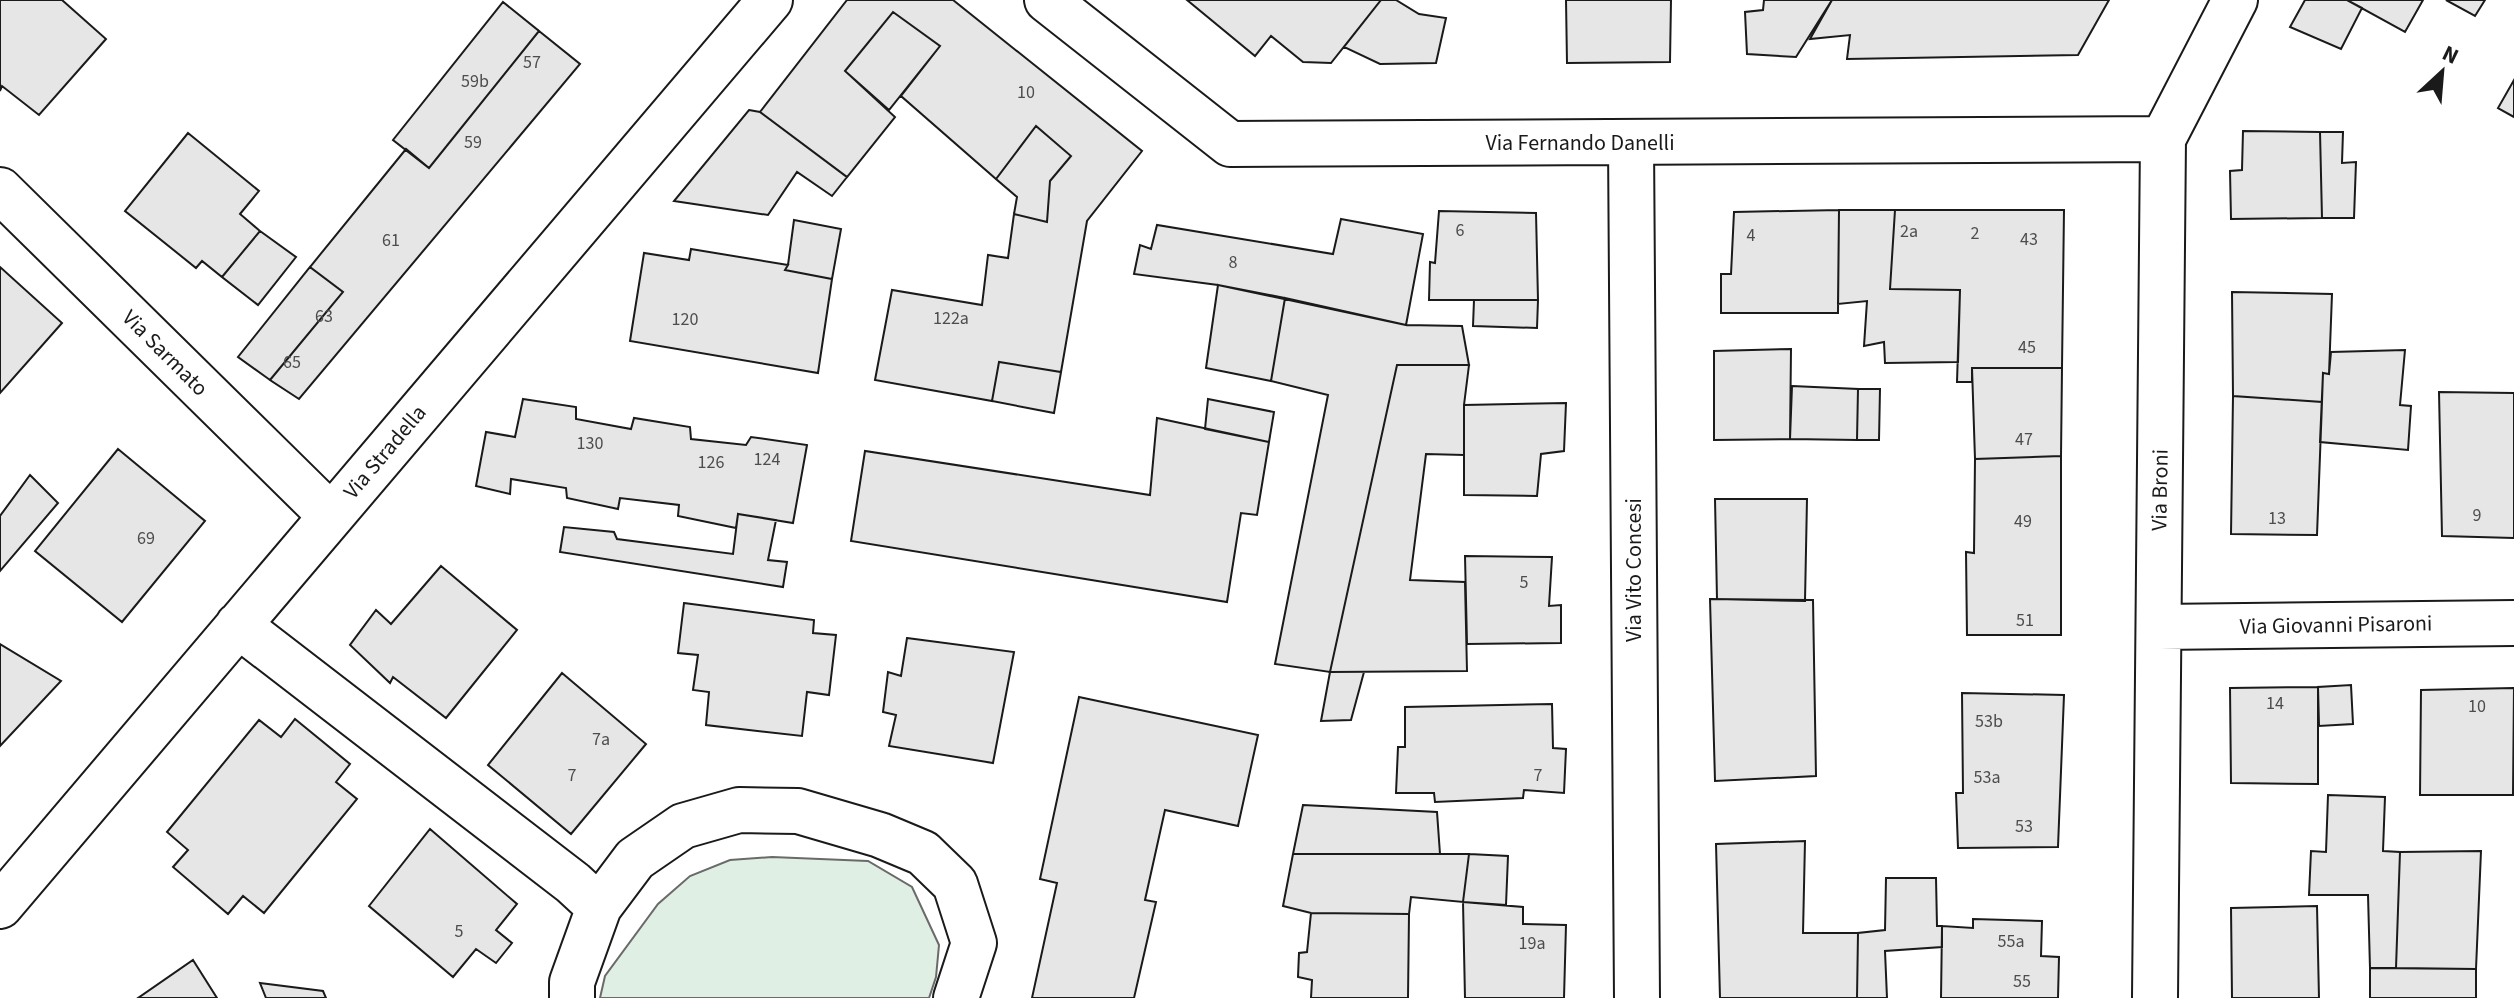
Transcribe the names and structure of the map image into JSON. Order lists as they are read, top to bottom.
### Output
{
  "streets": {
    "street": [
      "Via Fernando Danelli",
      "Via Sarmato",
      "Via Stradella",
      "Via Broni",
      "Via Vito Concesi",
      "Via Giovanni Pisaroni"
    ]
  },
  "crossings": [
    ["Via Fernando Danelli", "Via Broni"],
    ["Via Fernando Danelli", "Via Vito Concesi"],
    ["Via Sarmato", "Via Stradella"],
    ["Via Broni", "Via Giovanni Pisaroni"]
  ],
  "house_numbers": [
    "57",
    "59b",
    "10",
    "59",
    "6",
    "2a",
    "2",
    "4",
    "43",
    "61",
    "8",
    "63",
    "122a",
    "120",
    "45",
    "65",
    "47",
    "130",
    "124",
    "126",
    "9",
    "13",
    "49",
    "69",
    "5",
    "51",
    "14",
    "10",
    "53b",
    "7a",
    "7",
    "7",
    "53a",
    "53",
    "5",
    "55a",
    "19a",
    "55"
  ],
  "north": "top right"
}
